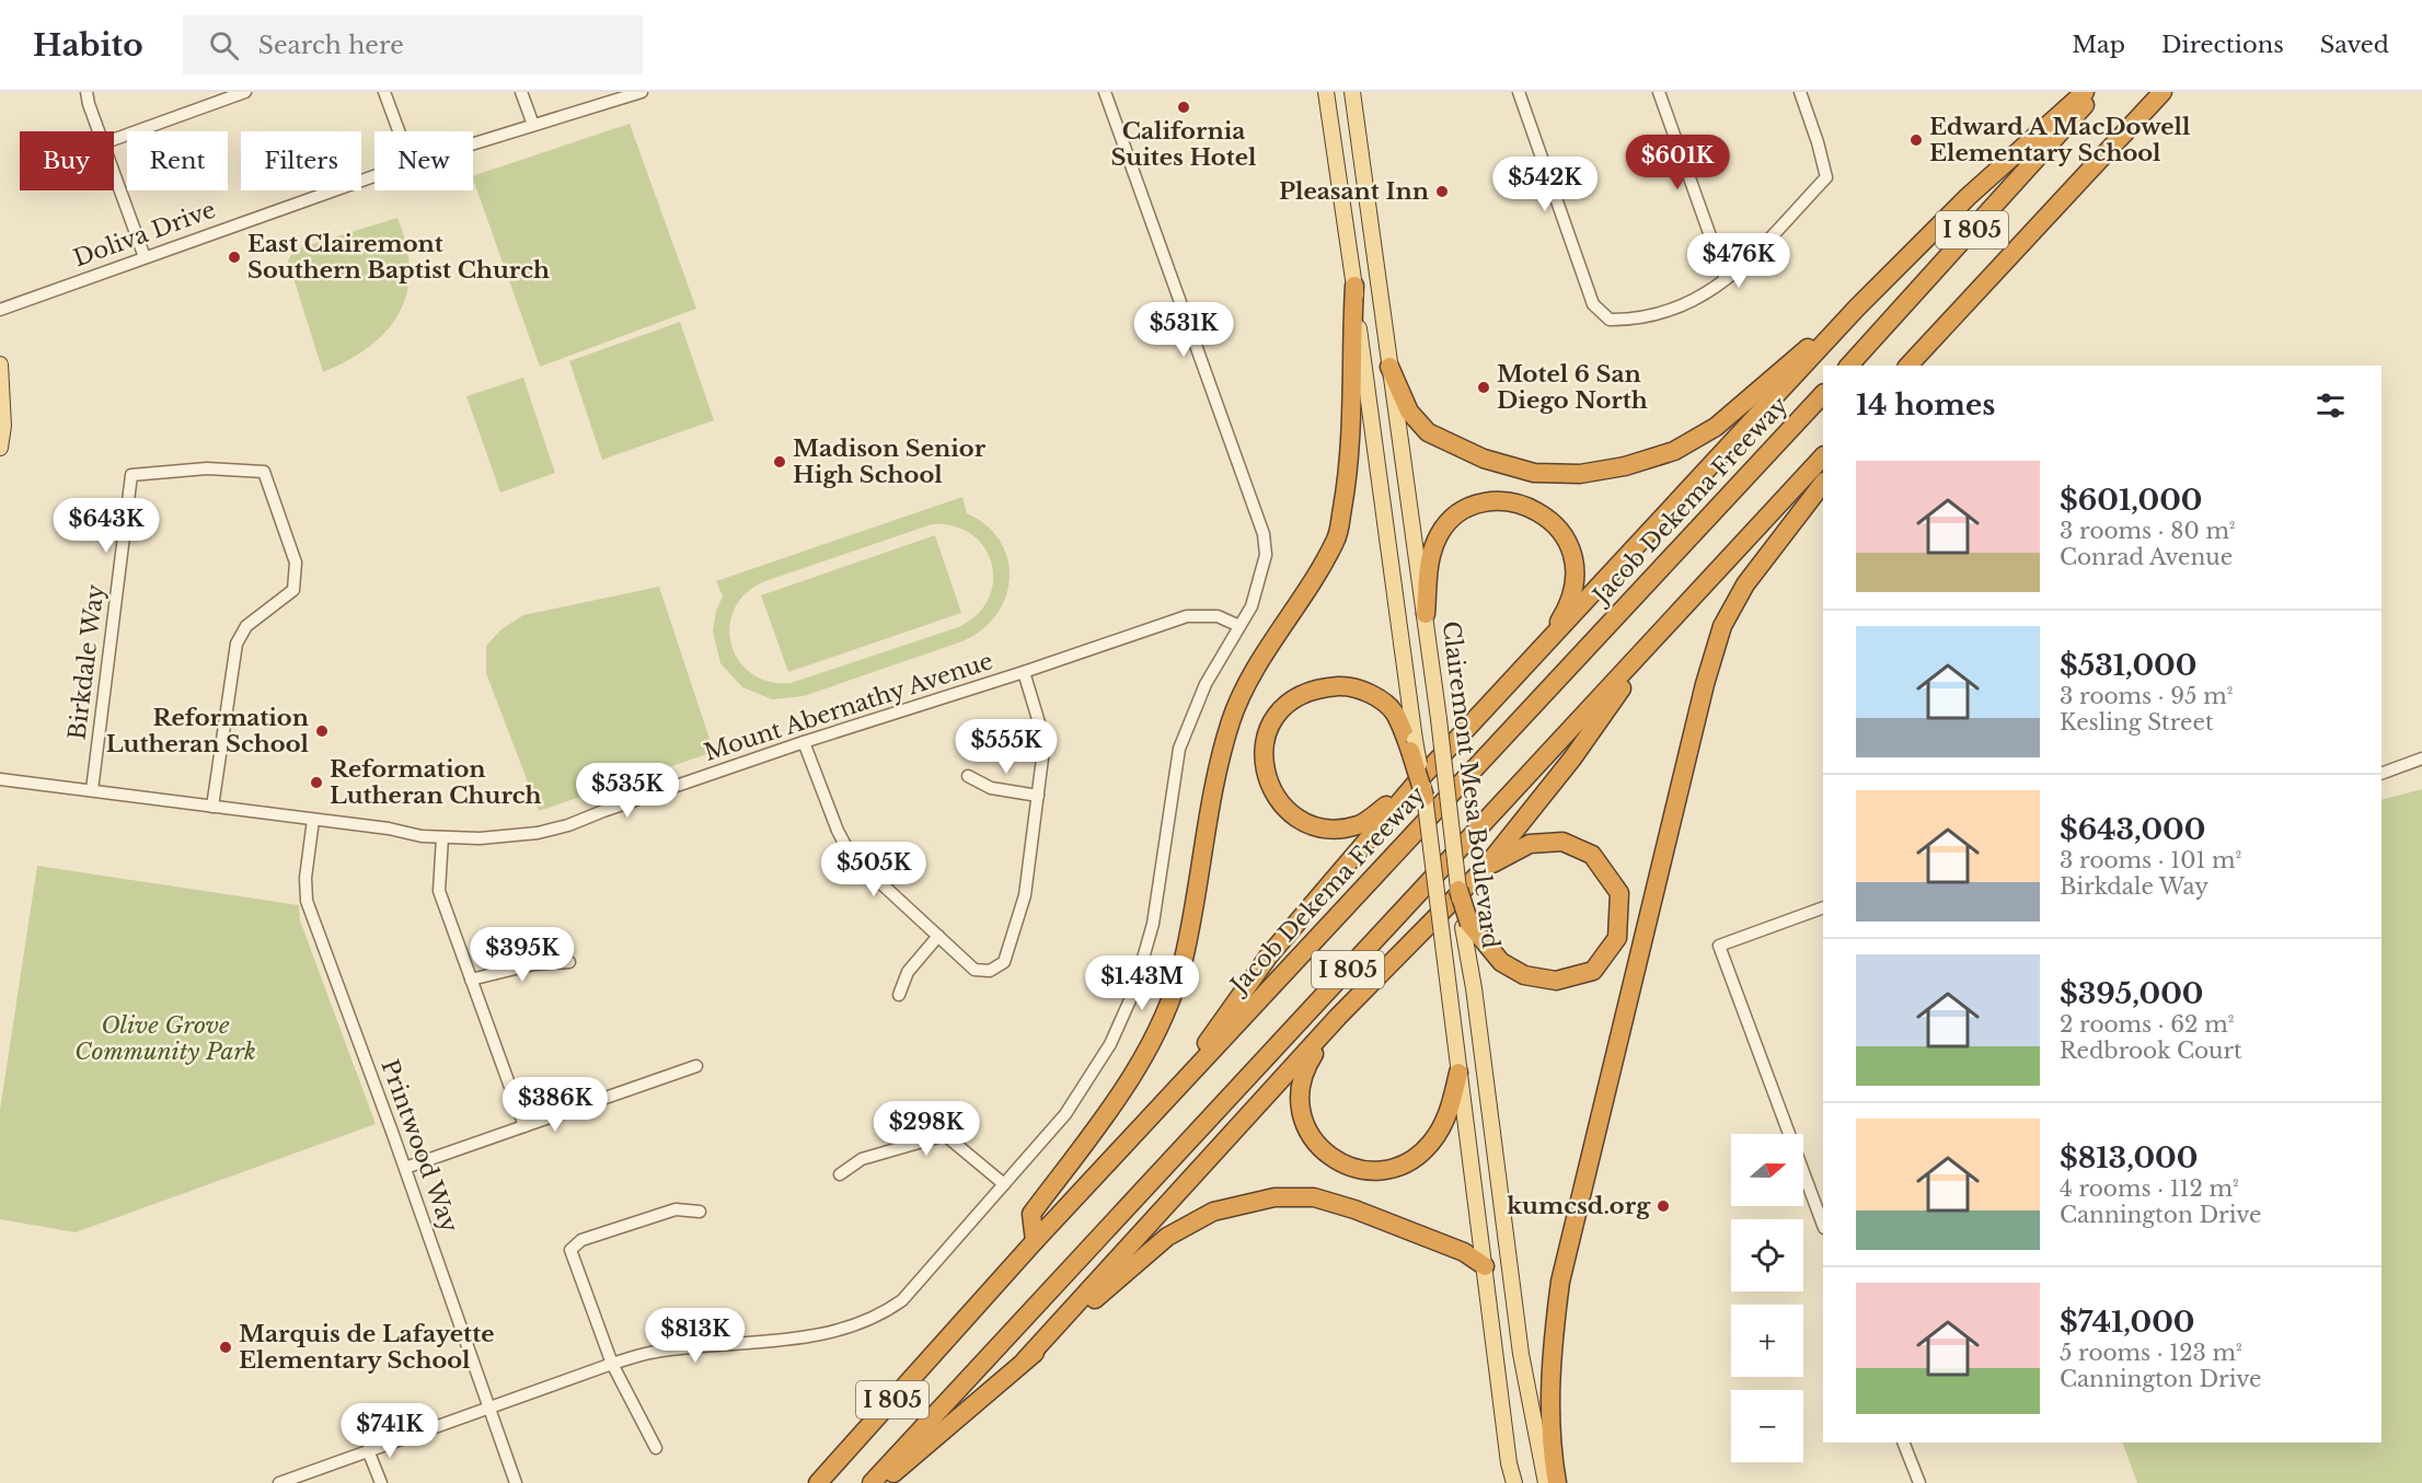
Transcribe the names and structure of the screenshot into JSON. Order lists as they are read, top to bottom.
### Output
{
  "streets": {
    "highway": ["I 805", "Jacob Dekema Freeway"],
    "main road": ["Clairemont Mesa Boulevard"],
    "street": [
      "Doliva Drive",
      "Birkdale Way",
      "Mount Abernathy Avenue",
      "Printwood Way"
    ]
  },
  "crossings": [
    ["Birkdale Way", "Mount Abernathy Avenue"],
    ["Mount Abernathy Avenue", "Printwood Way"]
  ],
  "parks": ["Olive Grove Community Park"],
  "places": [
    "California Suites Hotel",
    "Edward A MacDowell Elementary School",
    "Pleasant Inn",
    "East Clairemont Southern Baptist Church",
    "Motel 6 San Diego North",
    "Madison Senior High School",
    "Reformation Lutheran School",
    "Reformation Lutheran Church",
    "kumcsd.org",
    "Marquis de Lafayette Elementary School"
  ],
  "north": "right",
  "page": {
    "header": "Habito",
    "search": "Search here",
    "nav": ["Map", "Directions", "Saved"],
    "chip": [
      "Buy",
      "Rent",
      "Filters",
      "New"
    ],
    "price": [
      "$601K",
      "$542K",
      "$476K",
      "$531K",
      "$643K",
      "$555K",
      "$535K",
      "$505K",
      "$395K",
      "$1.43M",
      "$386K",
      "$298K",
      "$813K",
      "$741K"
    ],
    "heading": "14 homes",
    "list": [
      {
        "name": "$601,000",
        "note": "3 rooms · 80 m² · Conrad Avenue"
      },
      {
        "name": "$531,000",
        "note": "3 rooms · 95 m² · Kesling Street"
      },
      {
        "name": "$643,000",
        "note": "3 rooms · 101 m² · Birkdale Way"
      },
      {
        "name": "$395,000",
        "note": "2 rooms · 62 m² · Redbrook Court"
      },
      {
        "name": "$813,000",
        "note": "4 rooms · 112 m² · Cannington Drive"
      },
      {
        "name": "$741,000",
        "note": "5 rooms · 123 m² · Cannington Drive"
      }
    ],
    "map_buttons": ["+", "−"]
  }
}
